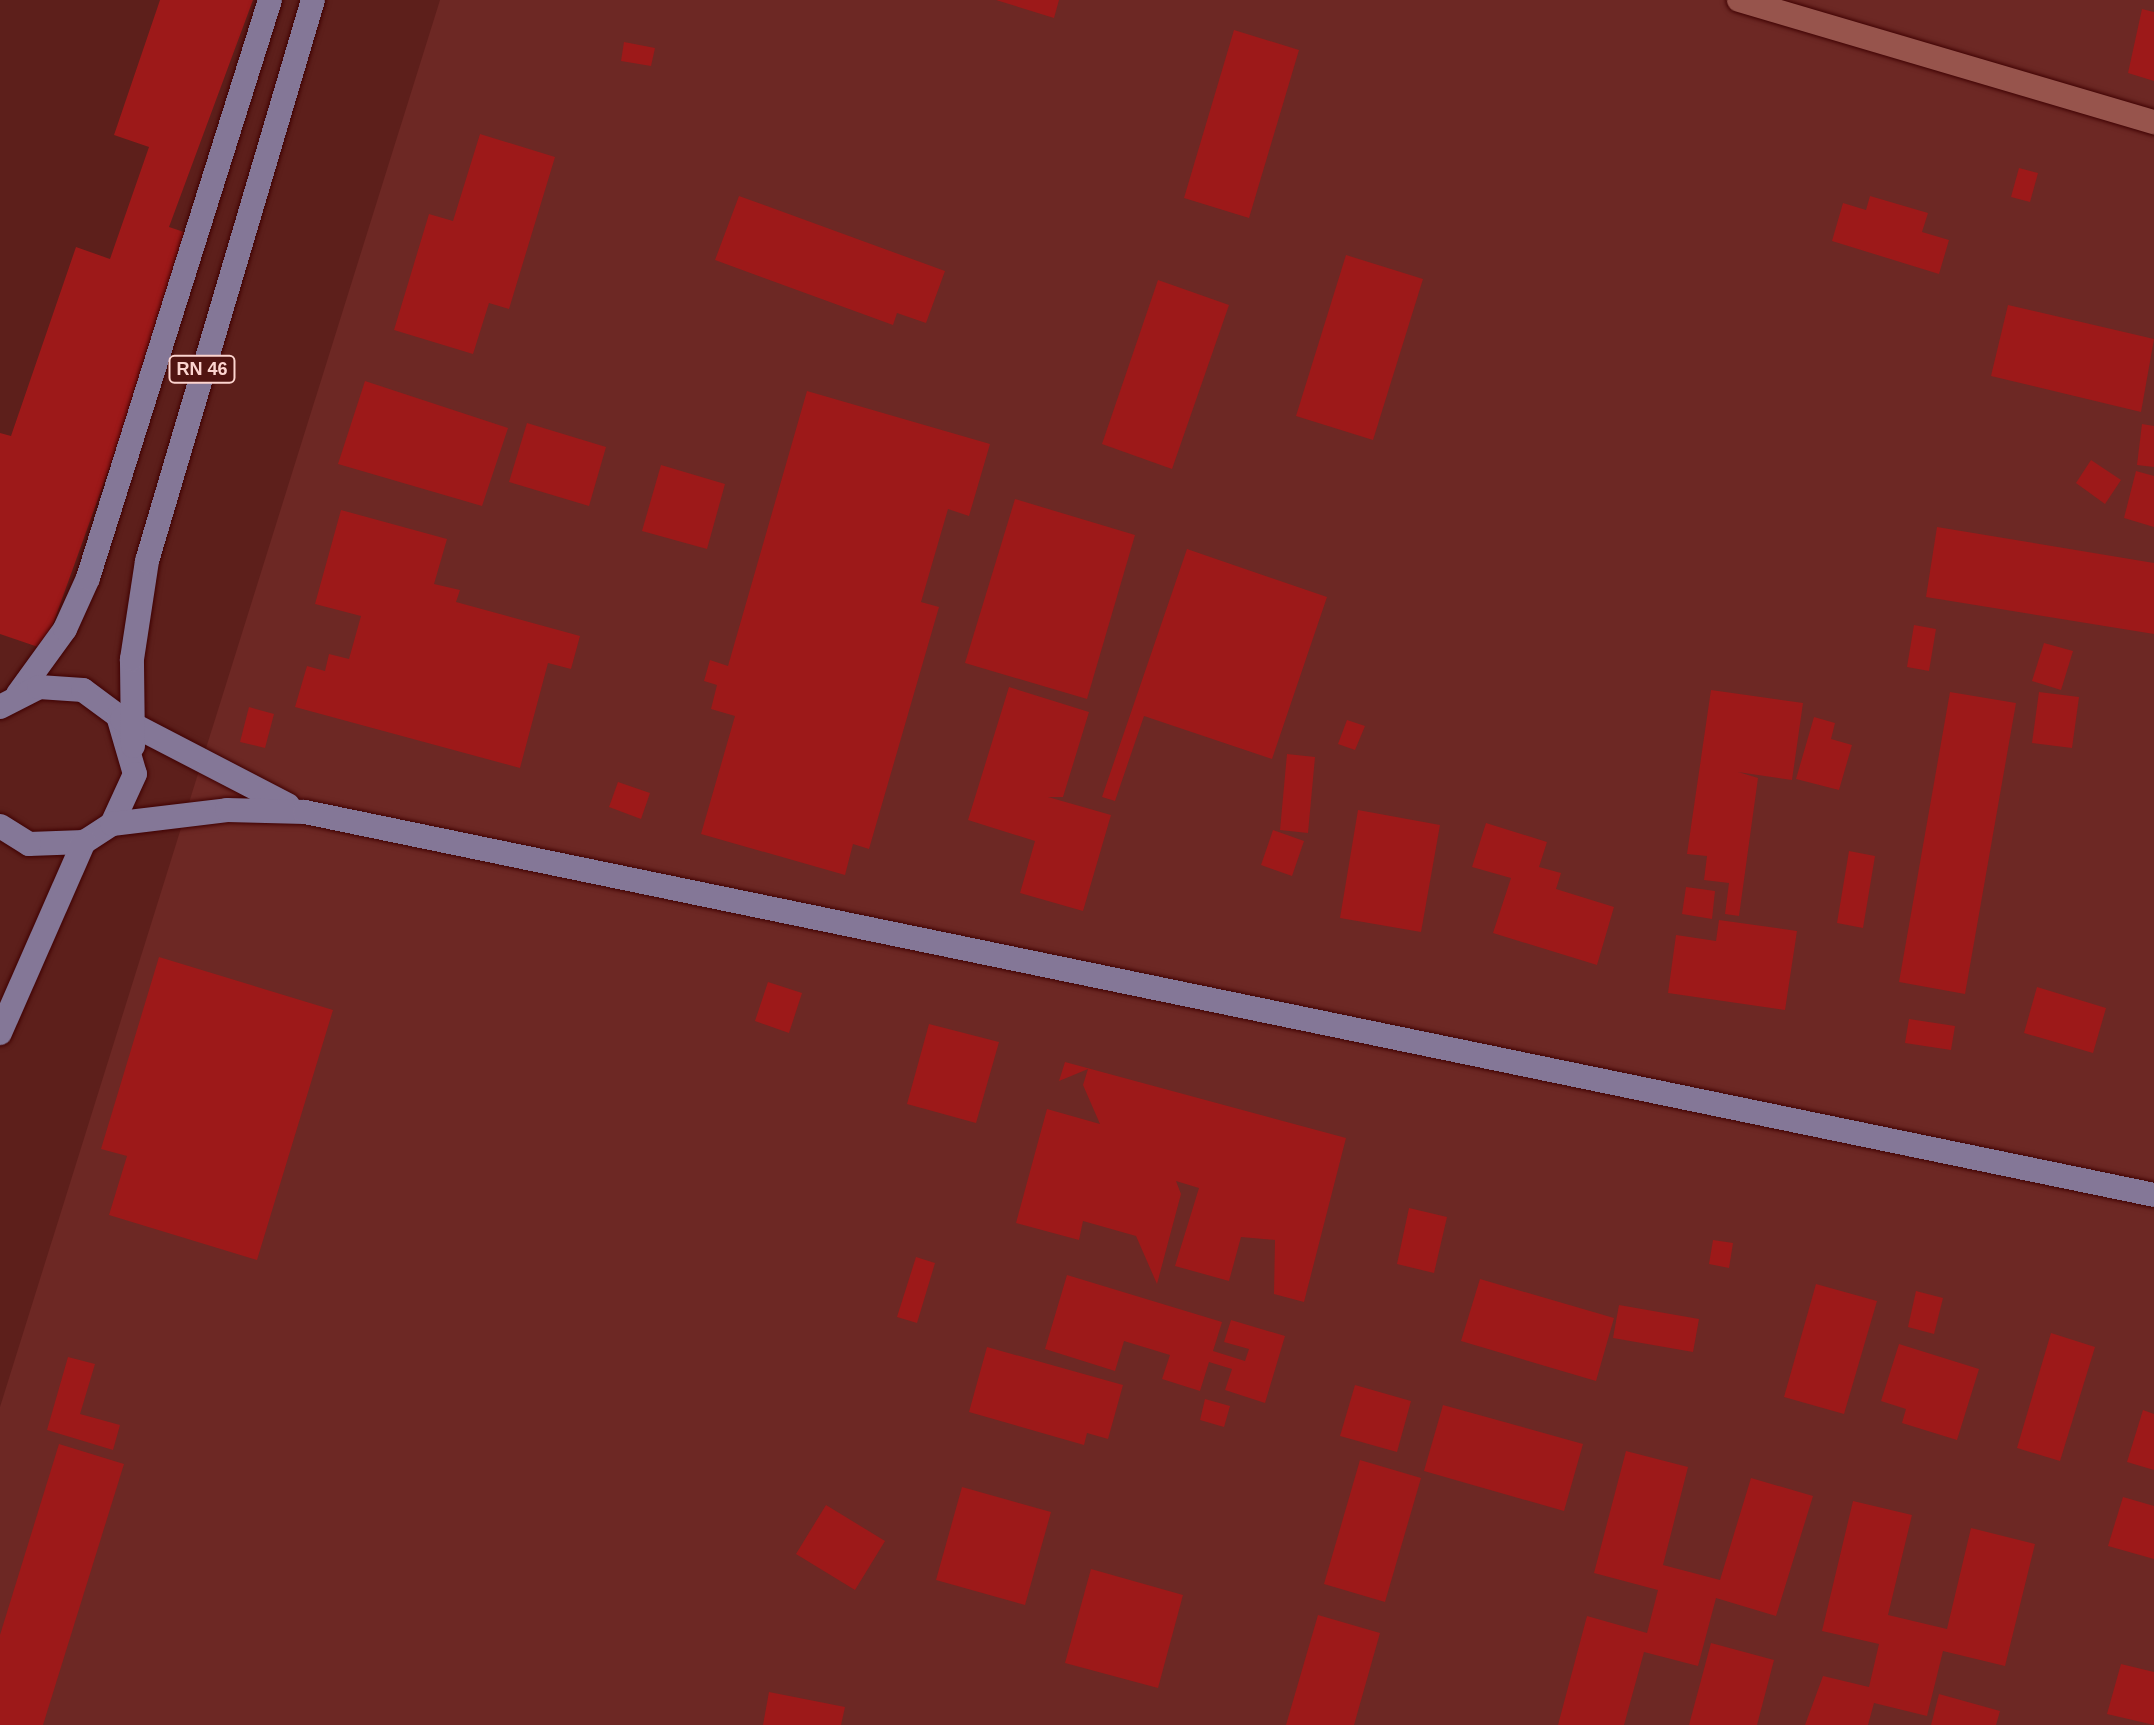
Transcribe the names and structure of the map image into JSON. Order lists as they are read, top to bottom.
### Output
{
  "streets": {
    "main road": ["RN 46"]
  }
}
